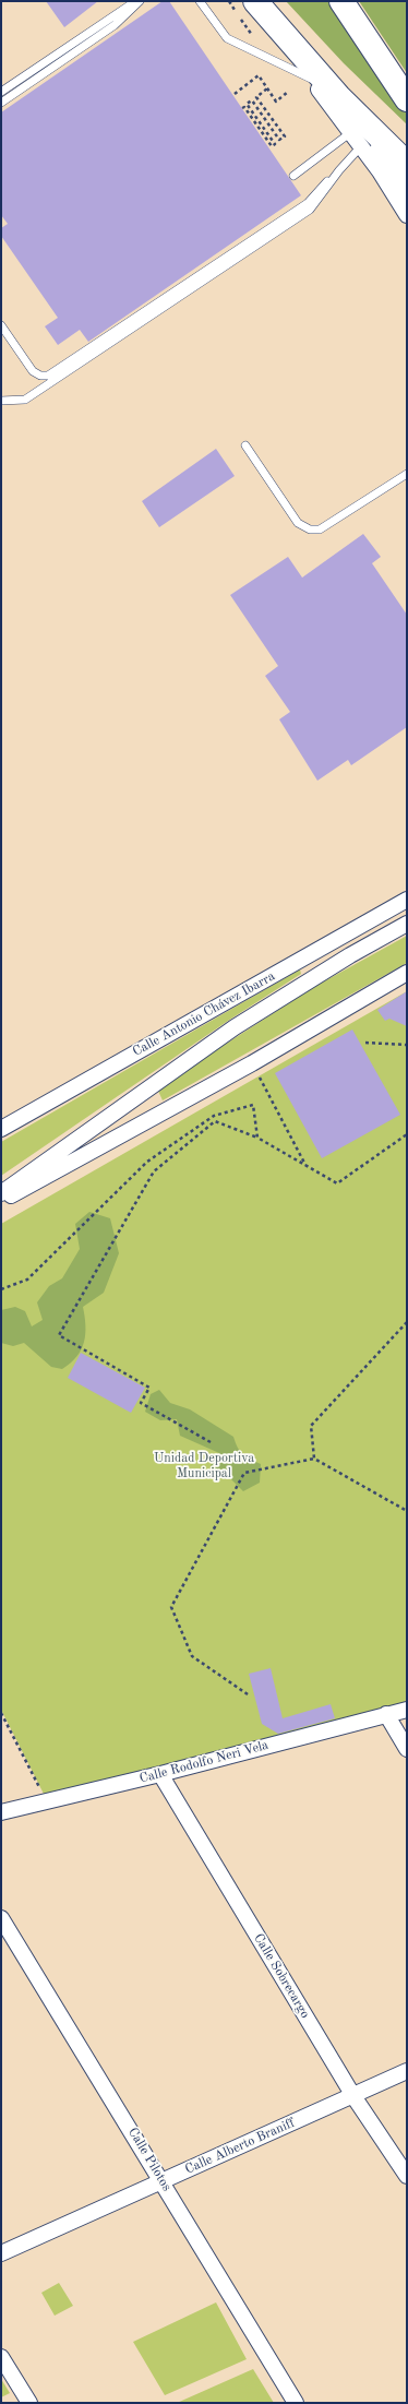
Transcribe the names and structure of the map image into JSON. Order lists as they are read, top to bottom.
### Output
{
  "streets": {
    "street": [
      "Calle Antonio Chávez Ibarra",
      "Calle Rodolfo Neri Vela",
      "Calle Sobrecargo",
      "Calle Alberto Braniff",
      "Calle Pilotos"
    ]
  },
  "crossings": [
    ["Calle Rodolfo Neri Vela", "Calle Sobrecargo"],
    ["Calle Sobrecargo", "Calle Alberto Braniff"],
    ["Calle Alberto Braniff", "Calle Pilotos"]
  ],
  "parks": ["Unidad Deportiva Municipal"]
}
